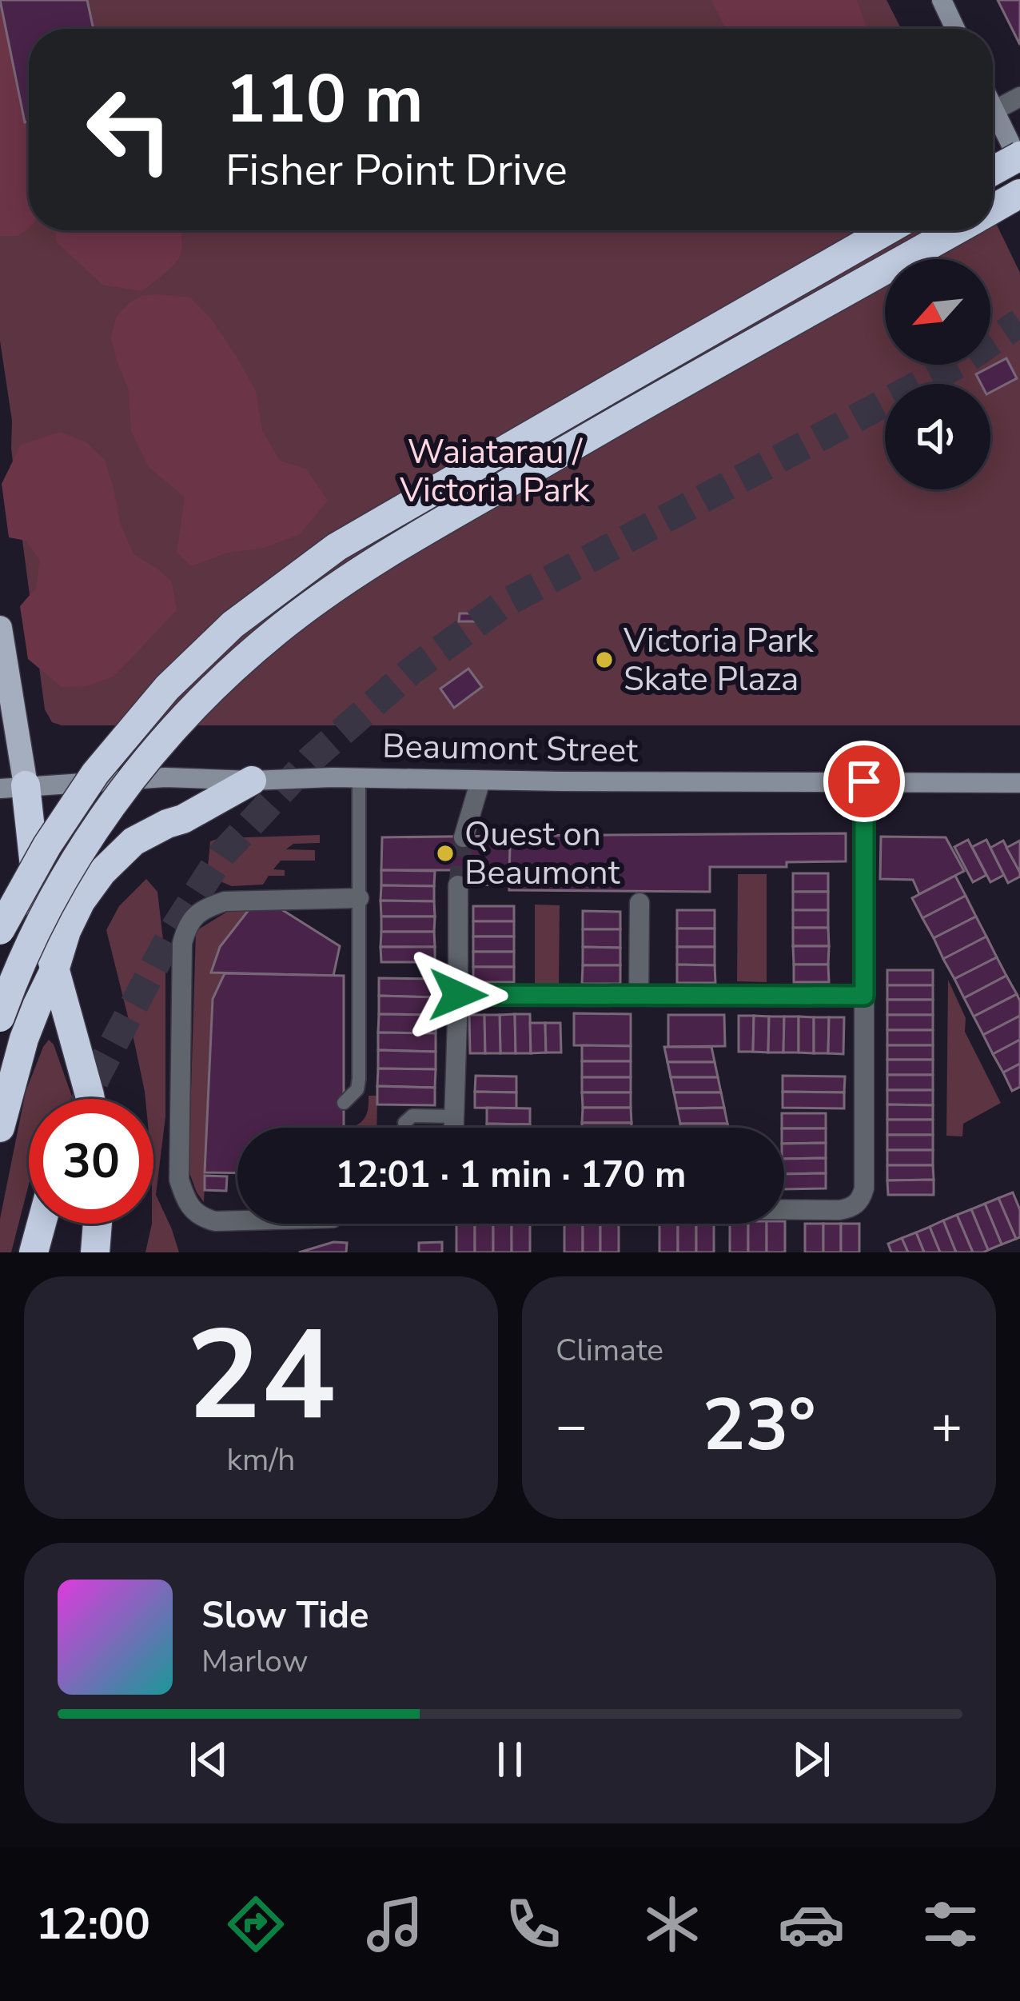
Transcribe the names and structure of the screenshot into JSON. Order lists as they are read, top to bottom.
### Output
{
  "streets": {
    "main road": ["Beaumont Street"]
  },
  "parks": ["Waiatarau / Victoria Park"],
  "places": ["Victoria Park Skate Plaza", "Quest on Beaumont"],
  "north": "bottom left",
  "page": {
    "turn": ["110 m", "Fisher Point Drive"],
    "limit": "30",
    "trip": "12:01 · 1 min · 170 m",
    "tile": [
      ["24", "km/h"],
      "Climate"
    ],
    "heat": ["−", "23°", "+"],
    "song": ["Slow Tide", "Marlow"],
    "tabs": "12:00"
  }
}
